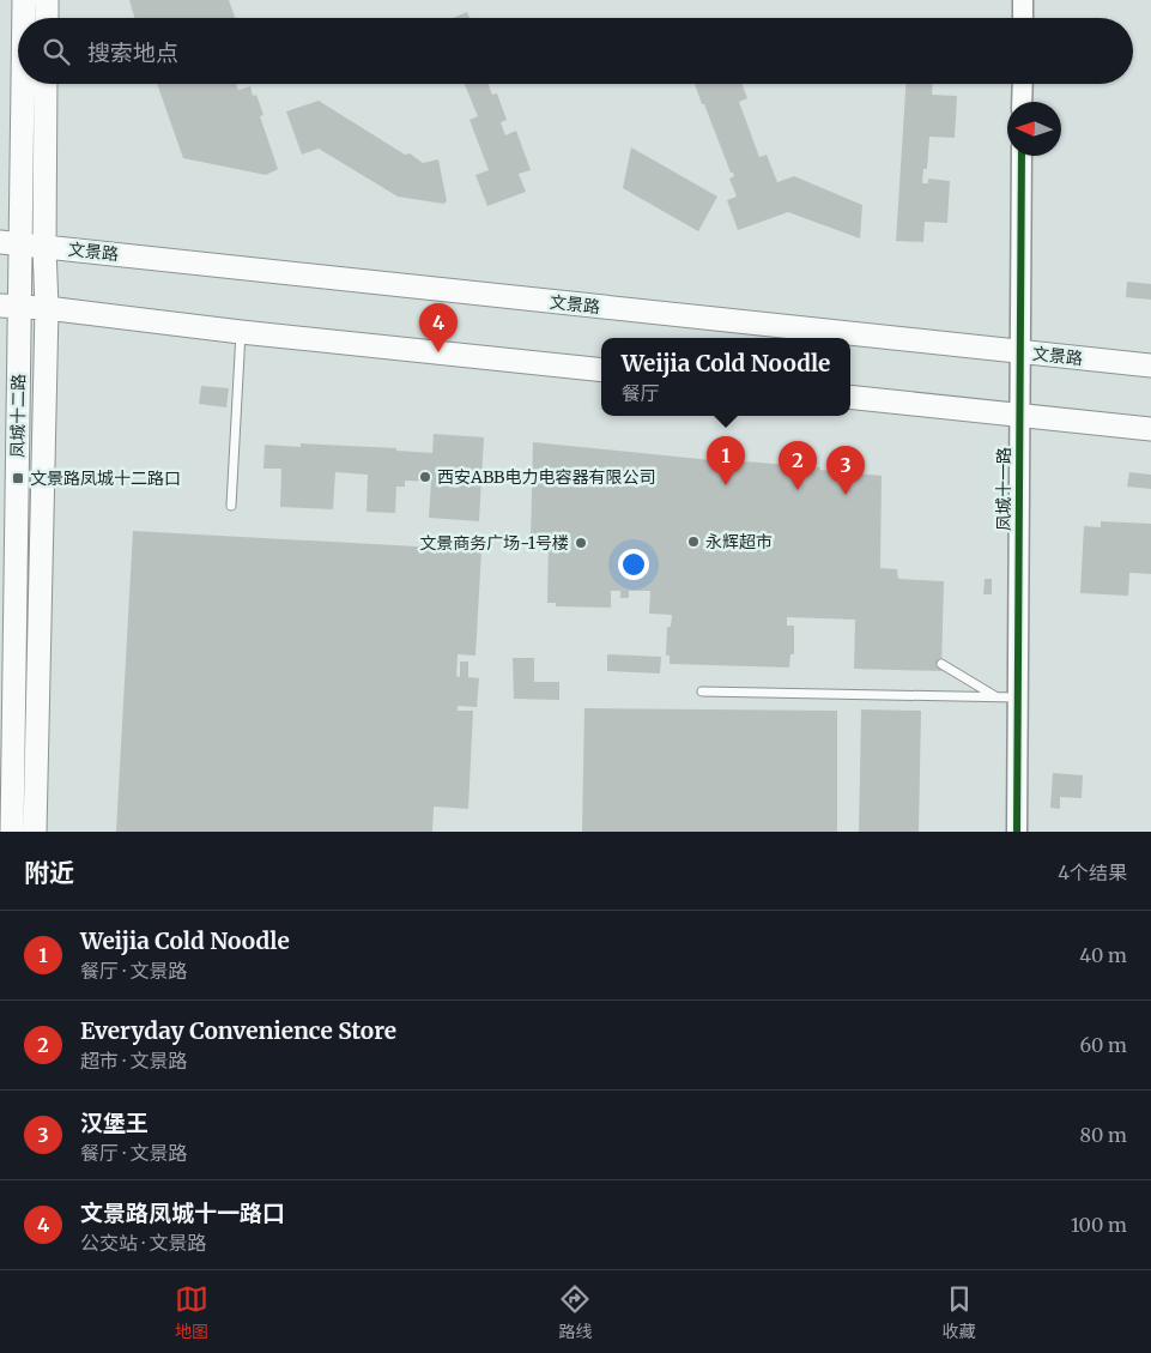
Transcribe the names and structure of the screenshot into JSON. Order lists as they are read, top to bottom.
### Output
{
  "streets": {
    "main road": ["文景路", "凤城十二路"],
    "street": ["凤城十一路"]
  },
  "crossings": [
    ["文景路", "凤城十二路"],
    ["文景路", "凤城十一路"]
  ],
  "places": {
    "other": ["西安ABB电力电容器有限公司", "永辉超市", "文景商务广场-1号楼"],
    "transit": ["文景路凤城十二路口"]
  },
  "north": "left",
  "page": {
    "search": "搜索地点",
    "pins": [
      "4",
      "1",
      "2",
      "3"
    ],
    "popup": ["Weijia Cold Noodle", "餐厅"],
    "heading": ["附近", "4个结果"],
    "list": [
      {
        "mark": "1",
        "name": "Weijia Cold Noodle",
        "note": "餐厅 · 文景路",
        "value": "40 m"
      },
      {
        "mark": "2",
        "name": "Everyday Convenience Store",
        "note": "超市 · 文景路",
        "value": "60 m"
      },
      {
        "mark": "3",
        "name": "汉堡王",
        "note": "餐厅 · 文景路",
        "value": "80 m"
      },
      {
        "mark": "4",
        "name": "文景路凤城十一路口",
        "note": "公交站 · 文景路",
        "value": "100 m"
      }
    ],
    "nav": ["地图", "路线", "收藏"]
  }
}
